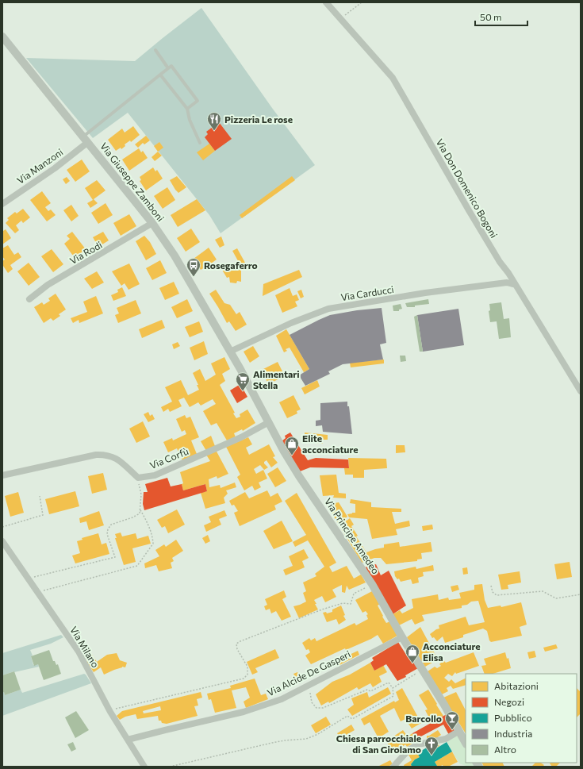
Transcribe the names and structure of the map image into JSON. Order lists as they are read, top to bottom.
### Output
{
  "streets": {
    "street": [
      "Via Manzoni",
      "Via Giuseppe Zamboni",
      "Via Don Domenico Bogoni",
      "Via Rodi",
      "Via Carducci",
      "Via Corfù",
      "Via Principe Amedeo",
      "Via Milano",
      "Via Alcide De Gasperi"
    ]
  },
  "crossings": [
    ["Via Manzoni", "Via Giuseppe Zamboni"],
    ["Via Giuseppe Zamboni", "Via Rodi"],
    ["Via Giuseppe Zamboni", "Via Carducci"],
    ["Via Giuseppe Zamboni", "Via Principe Amedeo"],
    ["Via Don Domenico Bogoni", "Via Carducci"],
    ["Via Carducci", "Via Principe Amedeo"],
    ["Via Corfù", "Via Principe Amedeo"],
    ["Via Principe Amedeo", "Via Alcide De Gasperi"],
    ["Via Milano", "Via Alcide De Gasperi"]
  ],
  "places": {
    "restaurant": ["Pizzeria Le rose"],
    "bus stop": ["Rosegaferro"],
    "supermarket": ["Alimentari Stella"],
    "shop": ["Elite acconciature", "Acconciature Elisa"],
    "bar": ["Barcollo"],
    "church": ["Chiesa parrocchiale di San Girolamo"]
  },
  "legend": [
    "Abitazioni",
    "Negozi",
    "Pubblico",
    "Industria",
    "Altro"
  ],
  "scale_bar": "50 m"
}
